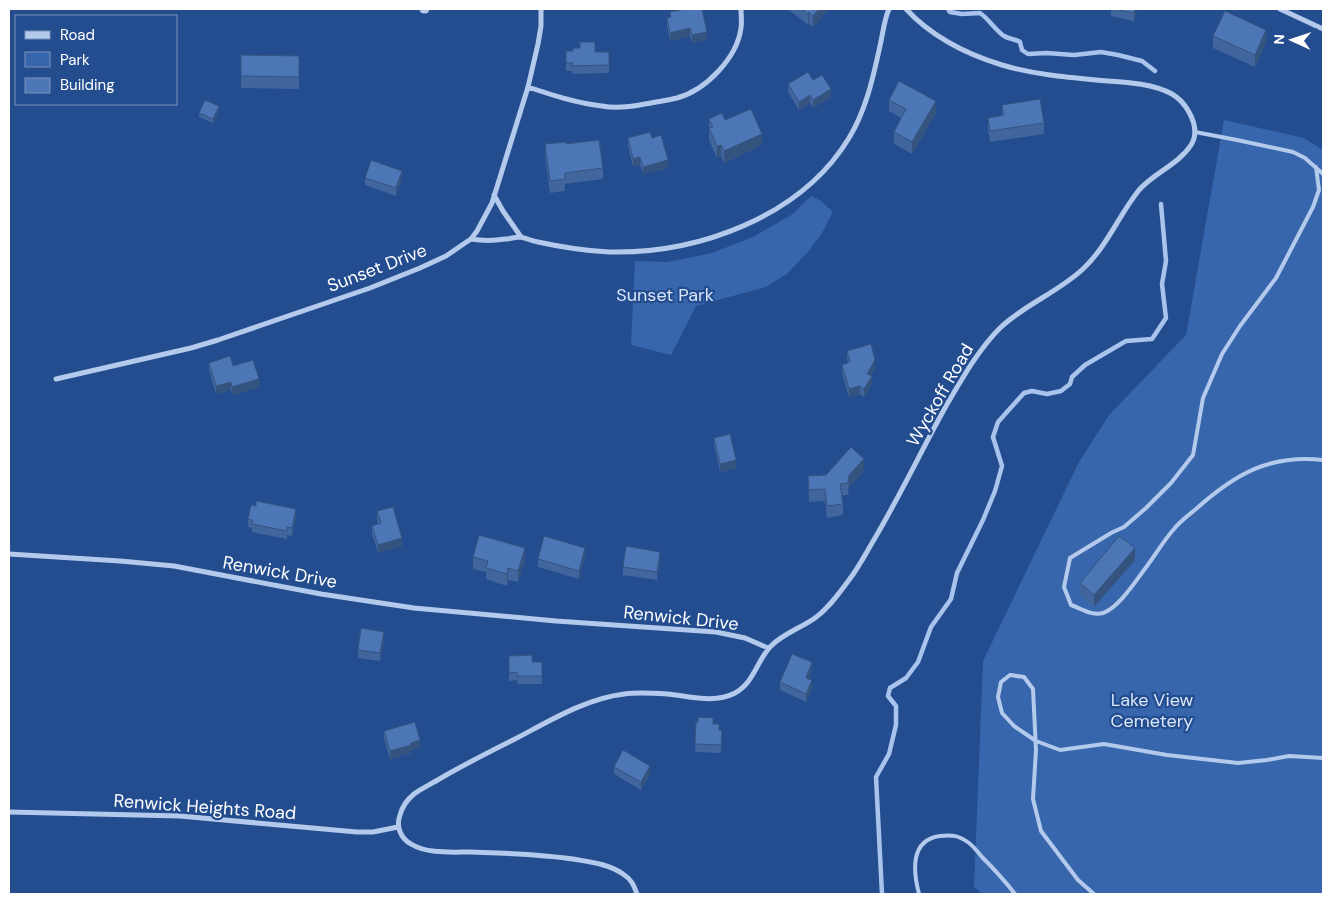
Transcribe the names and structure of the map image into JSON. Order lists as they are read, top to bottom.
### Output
{
  "streets": {
    "street": [
      "Sunset Drive",
      "Wyckoff Road",
      "Renwick Drive",
      "Renwick Heights Road"
    ]
  },
  "crossings": [
    ["Wyckoff Road", "Renwick Drive"]
  ],
  "parks": ["Sunset Park", "Lake View Cemetery"],
  "legend": ["Road", "Park", "Building"],
  "north": "left"
}
